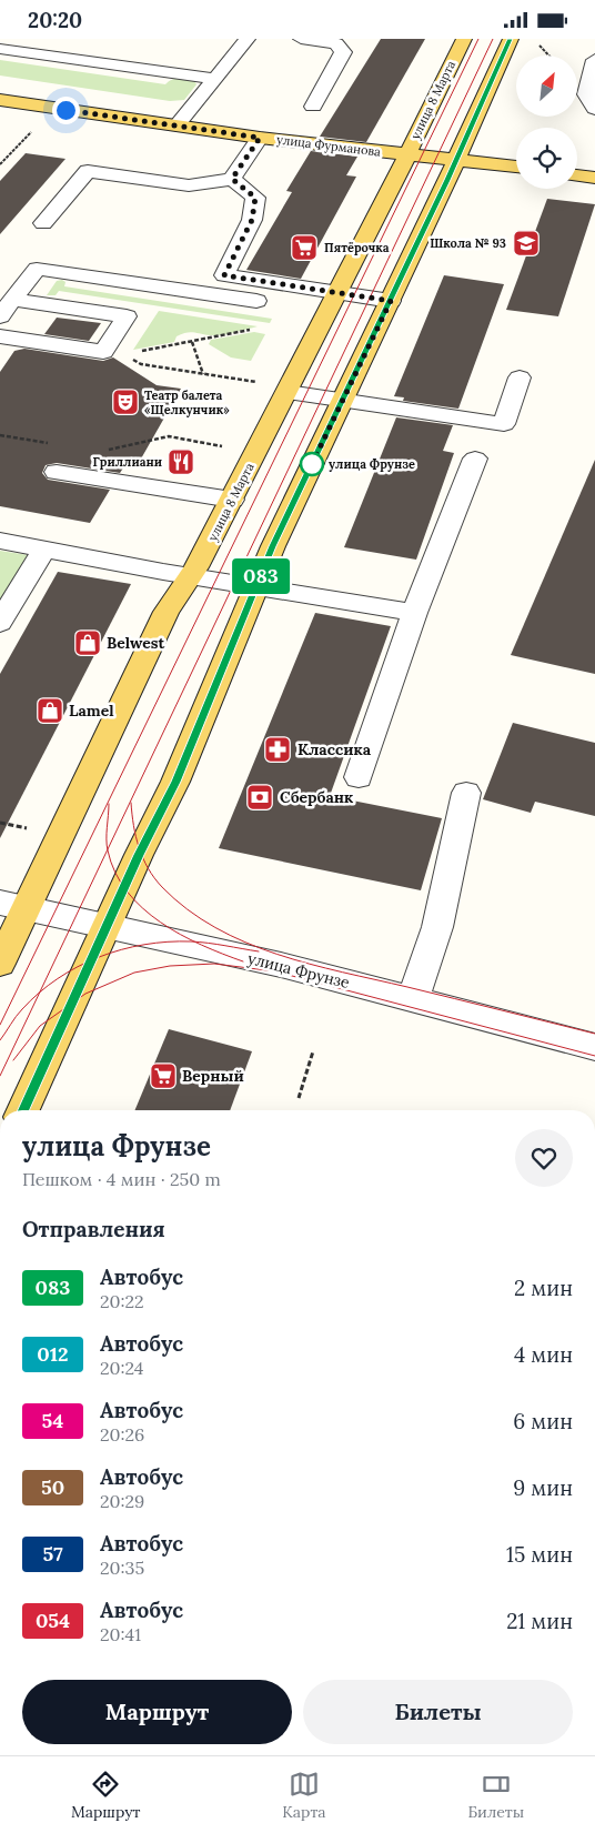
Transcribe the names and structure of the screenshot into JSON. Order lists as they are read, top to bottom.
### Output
{
  "streets": {
    "main road": ["улица 8 Марта", "улица Фурманова"],
    "street": ["улица Фрунзе"]
  },
  "crossings": [
    ["улица 8 Марта", "улица Фурманова"],
    ["улица 8 Марта", "улица Фрунзе"]
  ],
  "places": {
    "school or university": ["Школа № 93"],
    "supermarket": ["Пятёрочка", "Верный"],
    "theatre": ["Театр балета «Щелкунчик»"],
    "restaurant": ["Гриллиани"],
    "other": ["улица Фрунзе"],
    "shop": ["Belwest", "Lamel"],
    "pharmacy": ["Классика"],
    "bank": ["Сбербанк"]
  },
  "lines": ["bus line 083"],
  "north": "top right",
  "page": {
    "status": "20:20",
    "on_map": "083",
    "heading": [
      ["улица Фрунзе", "Пешком · 4 мин · 250 m"],
      "Отправления"
    ],
    "list": [
      {
        "mark": "083",
        "name": "Автобус",
        "note": "20:22",
        "value": "2 мин"
      },
      {
        "mark": "012",
        "name": "Автобус",
        "note": "20:24",
        "value": "4 мин"
      },
      {
        "mark": "54",
        "name": "Автобус",
        "note": "20:26",
        "value": "6 мин"
      },
      {
        "mark": "50",
        "name": "Автобус",
        "note": "20:29",
        "value": "9 мин"
      },
      {
        "mark": "57",
        "name": "Автобус",
        "note": "20:35",
        "value": "15 мин"
      },
      {
        "mark": "054",
        "name": "Автобус",
        "note": "20:41",
        "value": "21 мин"
      }
    ],
    "buttons": ["Маршрут", "Билеты"],
    "tabs": ["Маршрут", "Карта", "Билеты"]
  }
}
